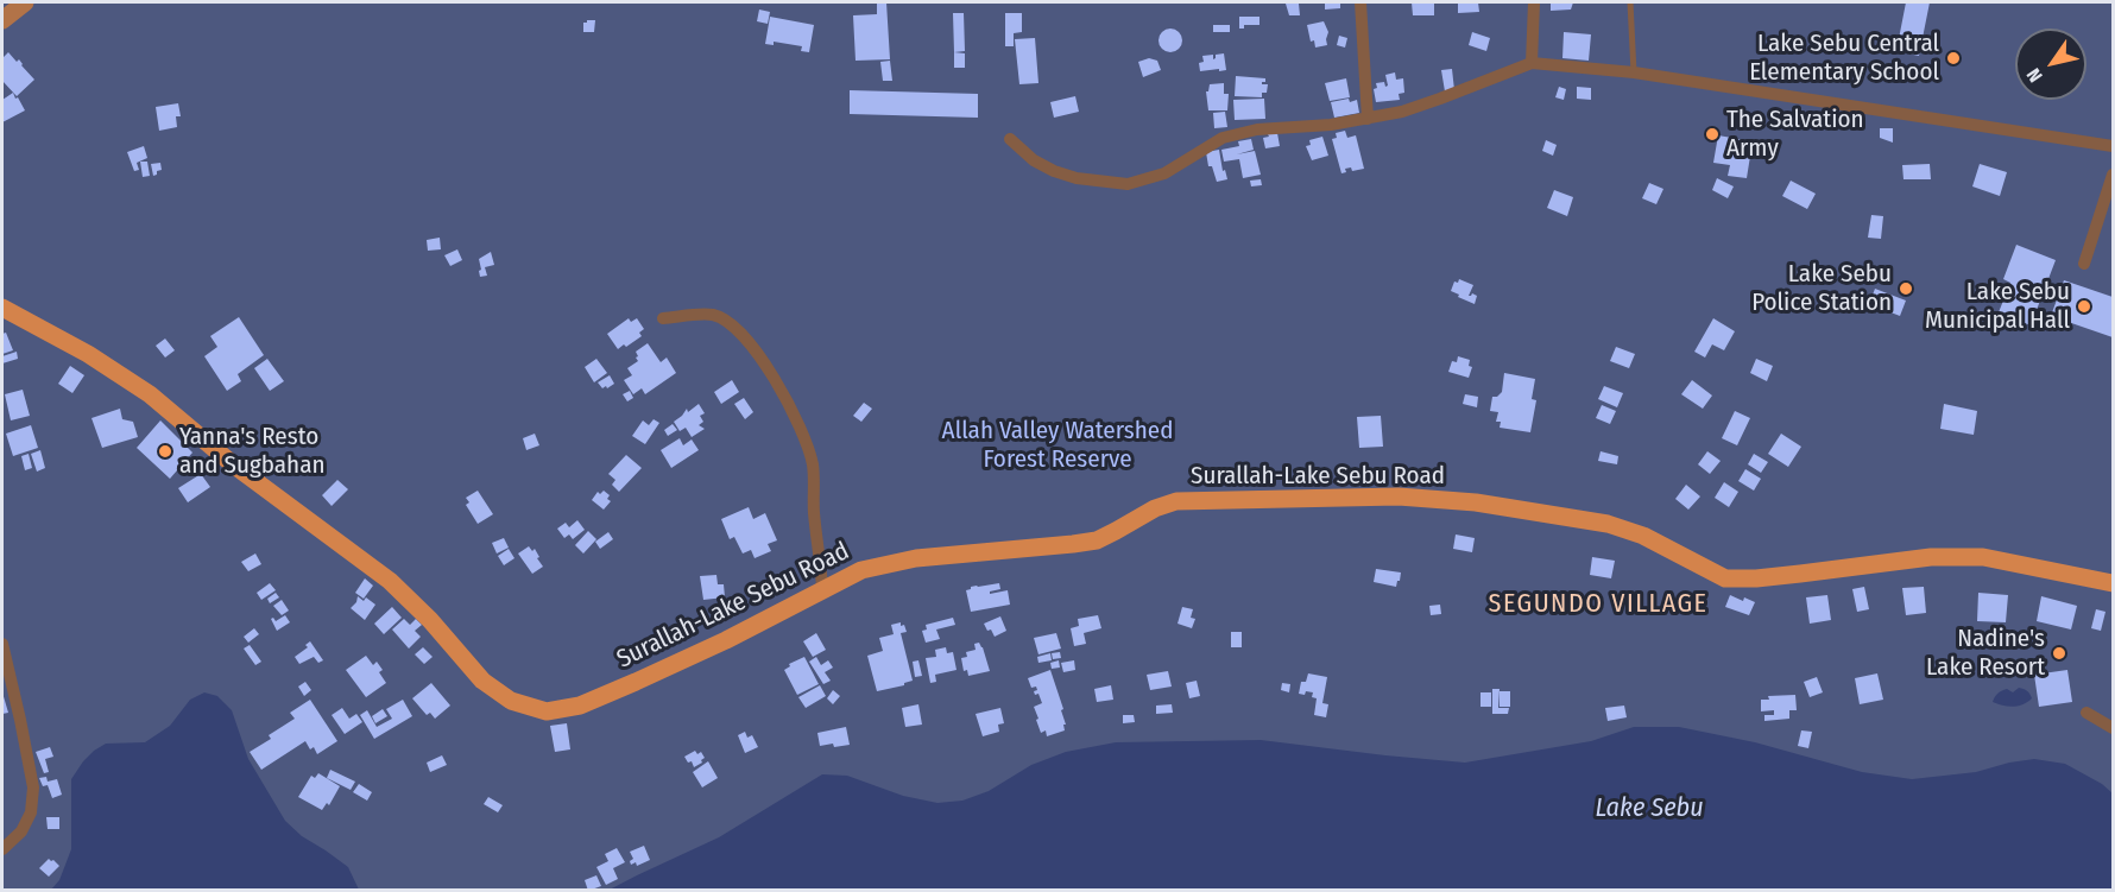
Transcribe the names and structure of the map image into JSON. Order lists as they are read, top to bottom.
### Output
{
  "streets": {
    "main road": ["Surallah-Lake Sebu Road"]
  },
  "districts": ["SEGUNDO VILLAGE"],
  "water": ["Lake Sebu"],
  "parks": ["Allah Valley Watershed Forest Reserve"],
  "places": [
    "Lake Sebu Central Elementary School",
    "The Salvation Army",
    "Lake Sebu Police Station",
    "Lake Sebu Municipal Hall",
    "Yanna's Resto and Sugbahan",
    "Nadine's Lake Resort"
  ],
  "north": "bottom left"
}
